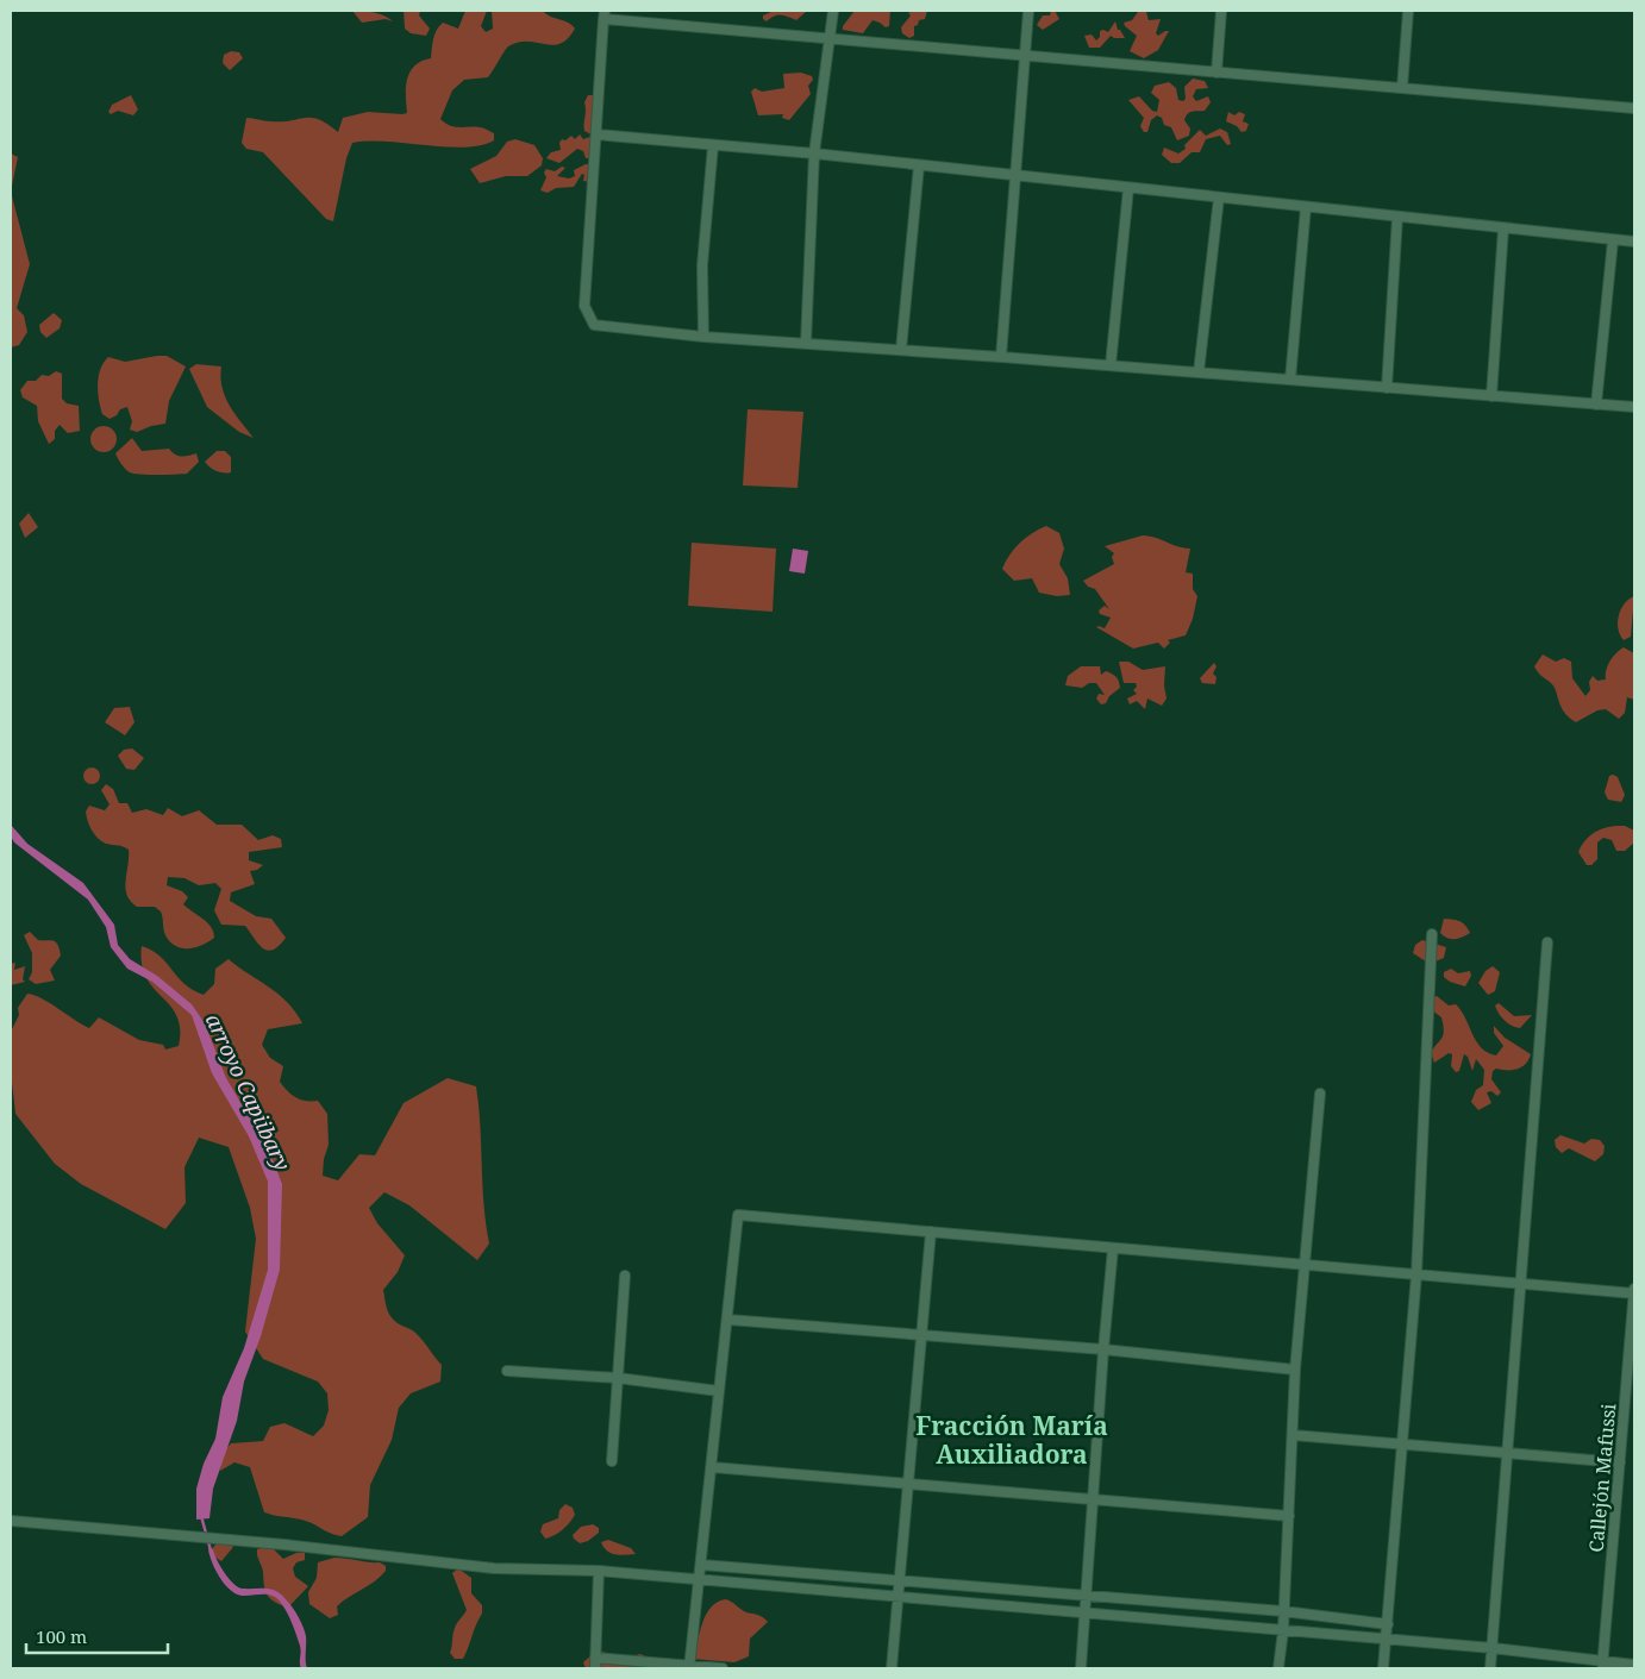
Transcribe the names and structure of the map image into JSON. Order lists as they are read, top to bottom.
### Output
{
  "streets": {
    "street": ["Callejón Mafussi"]
  },
  "districts": ["Fracción María Auxiliadora"],
  "water": ["arroyo Capiibary"],
  "scale_bar": "100 m"
}
